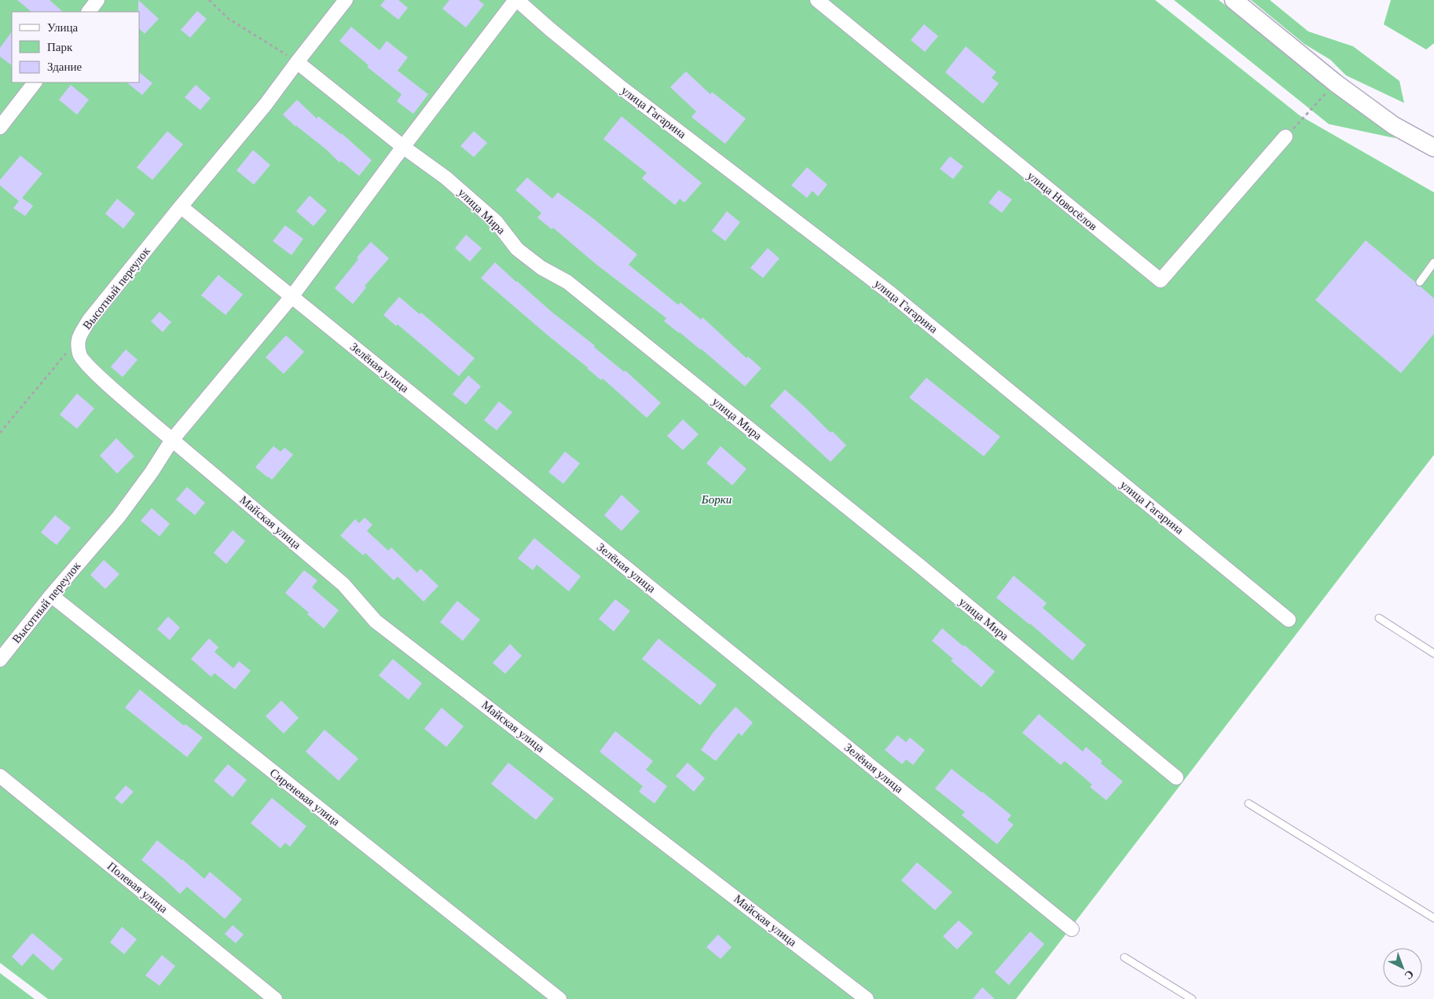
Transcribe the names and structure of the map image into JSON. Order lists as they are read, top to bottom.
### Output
{
  "streets": {
    "street": [
      "улица Гагарина",
      "улица Новосёлов",
      "улица Мира",
      "Высотный переулок",
      "Зелёная улица",
      "Майская улица",
      "Сиреневая улица",
      "Полевая улица"
    ]
  },
  "crossings": [
    ["улица Мира", "Высотный переулок"],
    ["Высотный переулок", "Зелёная улица"],
    ["Высотный переулок", "Майская улица"],
    ["Высотный переулок", "Сиреневая улица"]
  ],
  "parks": ["Борки"],
  "legend": ["Улица", "Парк", "Здание"],
  "north": "bottom right"
}
